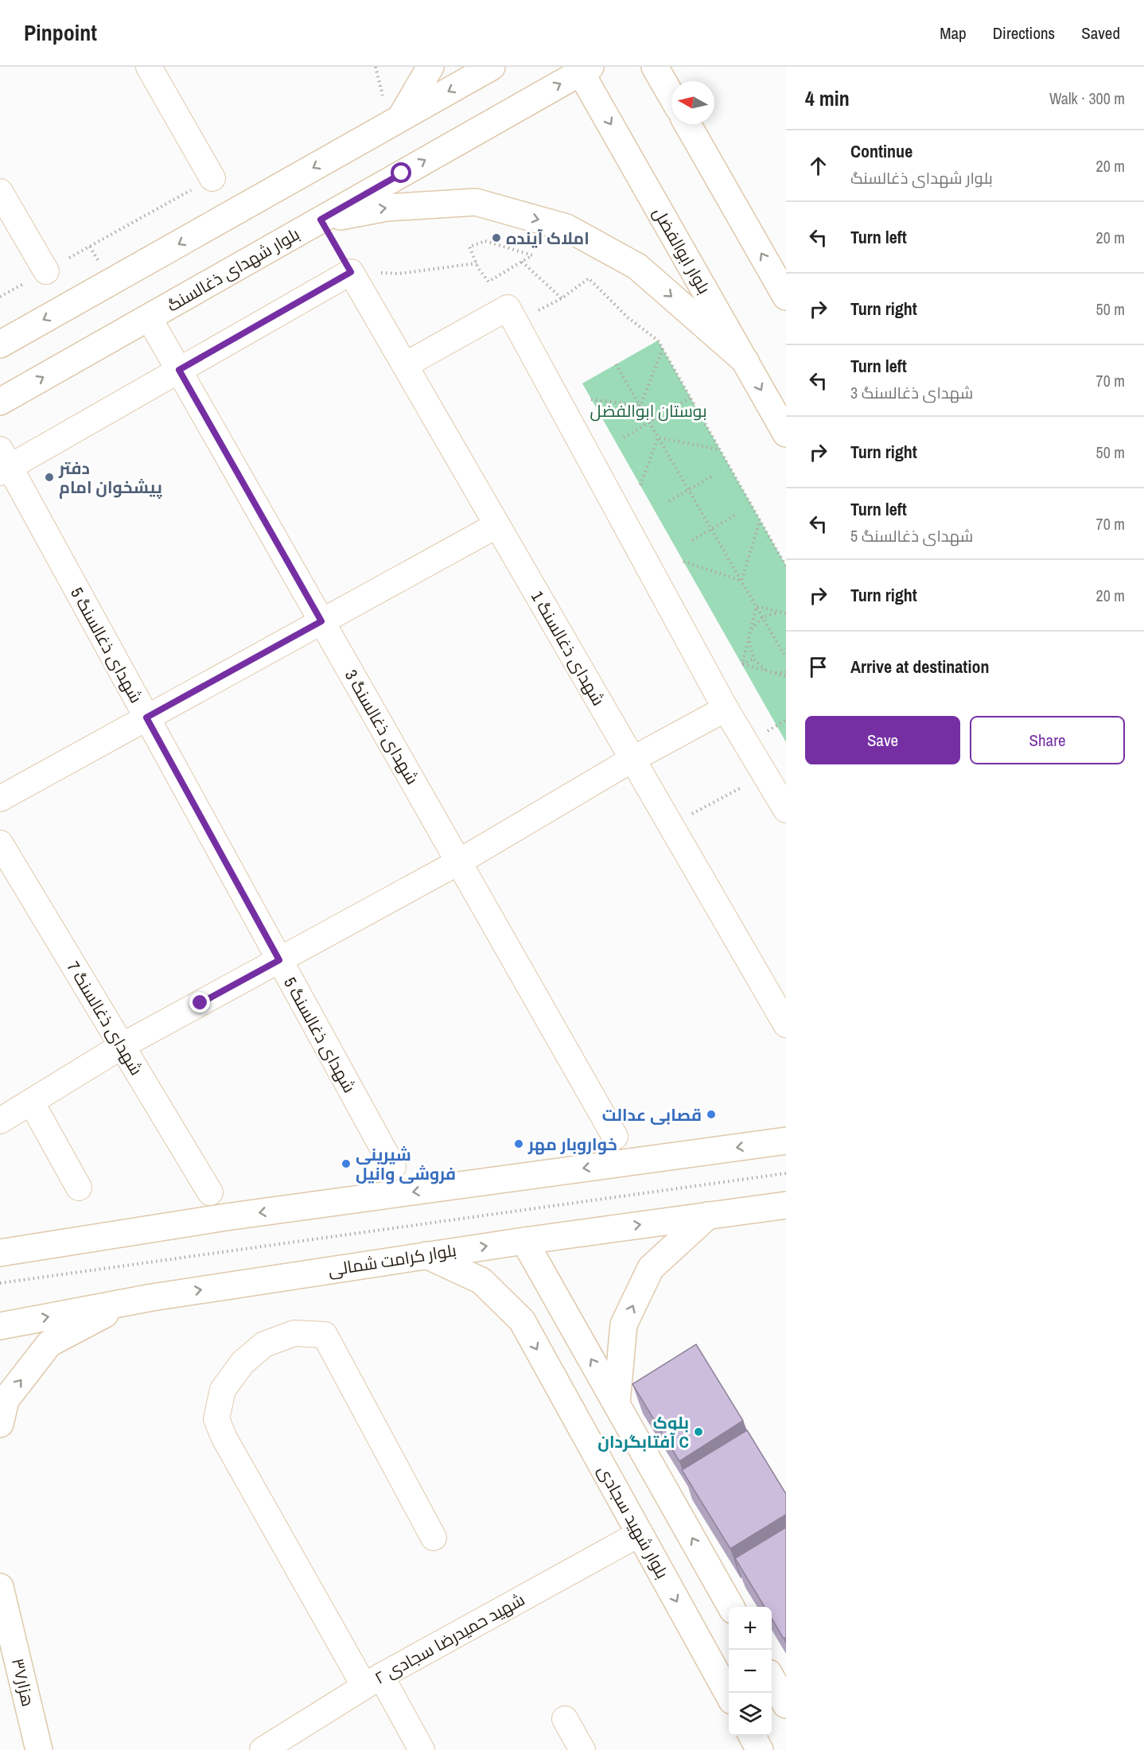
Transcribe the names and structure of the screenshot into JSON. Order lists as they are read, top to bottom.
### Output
{
  "streets": {
    "street": [
      "بلوار ابوالفضل",
      "بلوار شهدای ذغالسنگ",
      "شهدای ذغالسنگ 5",
      "شهدای ذغالسنگ 1",
      "شهدای ذغالسنگ 3",
      "شهدای ذغالسنگ 7",
      "بلوار کرامت شمالی",
      "بلوار شهید سجادی",
      "شهید حمیدرضا سجادی ۲",
      "هزار۳۷"
    ]
  },
  "crossings": [
    ["بلوار ابوالفضل", "بلوار شهدای ذغالسنگ"],
    ["بلوار شهدای ذغالسنگ", "شهدای ذغالسنگ 3"],
    ["بلوار کرامت شمالی", "بلوار شهید سجادی"],
    ["بلوار شهید سجادی", "شهید حمیدرضا سجادی ۲"]
  ],
  "parks": ["بوستان ابوالفضل"],
  "places": [
    "املاک آینده",
    "دفتر پیشخوان امام",
    "قصابی عدالت",
    "خواروبار مهر",
    "شیرینی فروشی وانیل",
    "بلوک آفتابگردان C"
  ],
  "north": "left",
  "page": {
    "header": "Pinpoint",
    "nav": ["Map", "Directions", "Saved"],
    "heading": ["4 min", "Walk · 300 m"],
    "list": [
      ["Continue", "بلوار شهدای ذغالسنگ", "20 m"],
      ["Turn left", "20 m"],
      ["Turn right", "50 m"],
      ["Turn left", "شهدای ذغالسنگ 3", "70 m"],
      ["Turn right", "50 m"],
      ["Turn left", "شهدای ذغالسنگ 5", "70 m"],
      ["Turn right", "20 m"],
      "Arrive at destination"
    ],
    "buttons": ["Save", "Share"],
    "map_buttons": ["+", "−"]
  }
}
